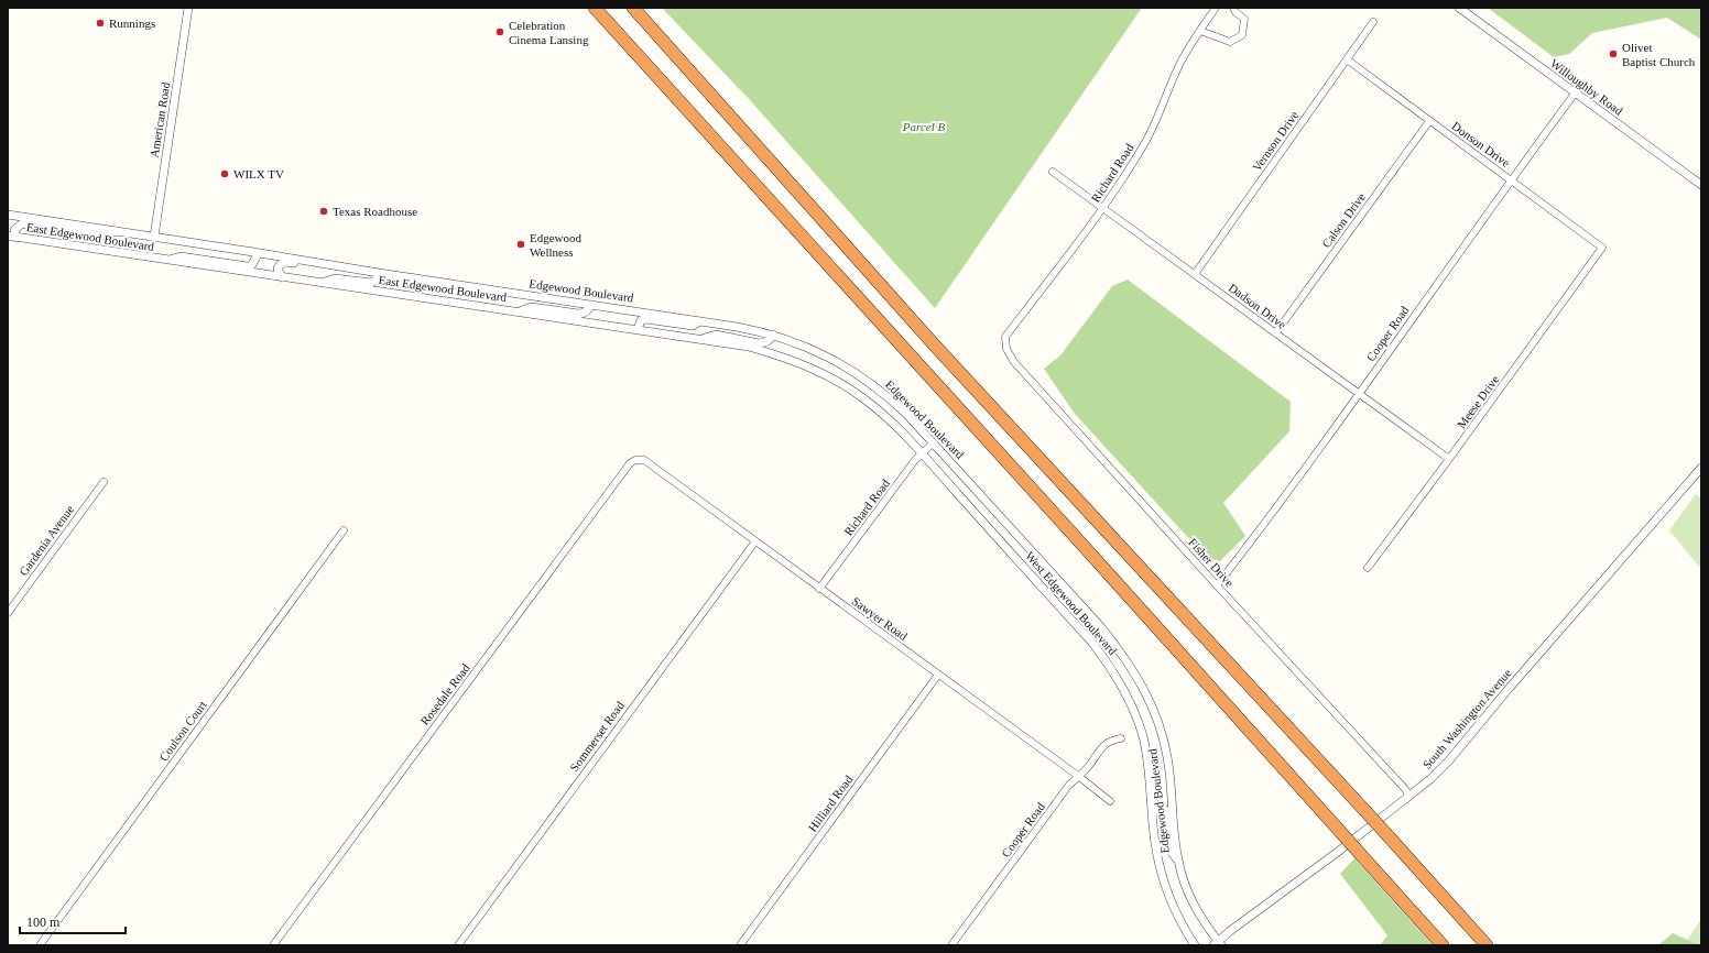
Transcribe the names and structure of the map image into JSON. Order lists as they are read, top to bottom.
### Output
{
  "streets": {
    "street": [
      "Willoughby Road",
      "American Road",
      "Vernson Drive",
      "Donson Drive",
      "Richard Road",
      "Calson Drive",
      "East Edgewood Boulevard",
      "Edgewood Boulevard",
      "Dadson Drive",
      "Cooper Road",
      "Meese Drive",
      "Gardenia Avenue",
      "Fisher Drive",
      "West Edgewood Boulevard",
      "Sawyer Road",
      "Rosedale Road",
      "South Washington Avenue",
      "Coulson Court",
      "Sommerset Road",
      "Hilliard Road"
    ]
  },
  "crossings": [
    ["Willoughby Road", "Cooper Road"],
    ["American Road", "East Edgewood Boulevard"],
    ["Vernson Drive", "Donson Drive"],
    ["Vernson Drive", "Dadson Drive"],
    ["Donson Drive", "Calson Drive"],
    ["Donson Drive", "Cooper Road"],
    ["Donson Drive", "Meese Drive"],
    ["Richard Road", "Edgewood Boulevard"],
    ["Richard Road", "Dadson Drive"],
    ["Richard Road", "Fisher Drive"],
    ["Richard Road", "West Edgewood Boulevard"],
    ["Richard Road", "Sawyer Road"],
    ["Calson Drive", "Dadson Drive"],
    ["East Edgewood Boulevard", "Edgewood Boulevard"],
    ["East Edgewood Boulevard", "West Edgewood Boulevard"],
    ["Edgewood Boulevard", "South Washington Avenue"],
    ["Dadson Drive", "Cooper Road"],
    ["Dadson Drive", "Meese Drive"],
    ["Cooper Road", "Fisher Drive"],
    ["Cooper Road", "Sawyer Road"],
    ["Fisher Drive", "South Washington Avenue"],
    ["Sawyer Road", "Rosedale Road"],
    ["Sawyer Road", "Sommerset Road"],
    ["Sawyer Road", "Hilliard Road"]
  ],
  "parks": ["Parcel B"],
  "places": [
    "Runnings",
    "Celebration Cinema Lansing",
    "Olivet Baptist Church",
    "WILX TV",
    "Texas Roadhouse",
    "Edgewood Wellness"
  ],
  "scale_bar": "100 m"
}
